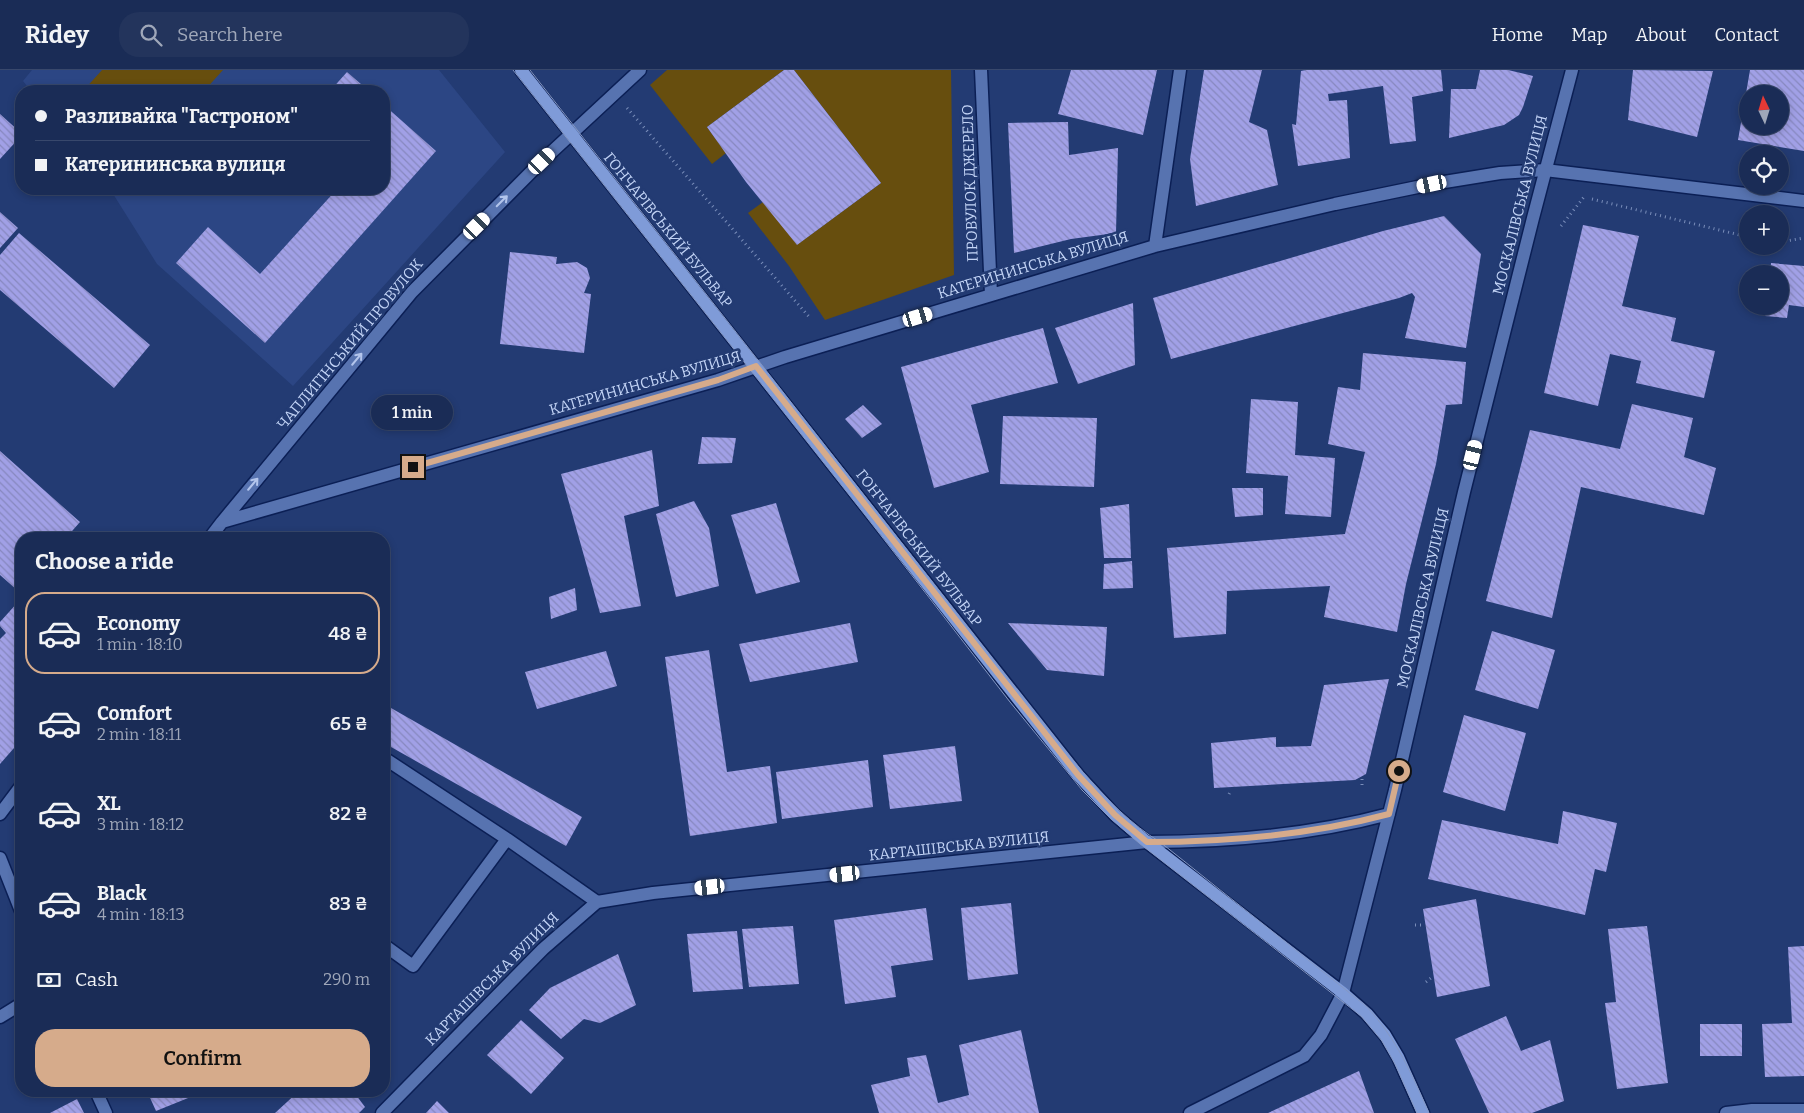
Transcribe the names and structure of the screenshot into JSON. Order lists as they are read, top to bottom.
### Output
{
  "streets": {
    "main road": ["ГОНЧАРІВСЬКИЙ БУЛЬВАР"],
    "street": [
      "ПРОВУЛОК ДЖЕРЕЛО",
      "МОСКАЛІВСЬКА ВУЛИЦЯ",
      "КАТЕРИНИНСЬКА ВУЛИЦЯ",
      "ЧАПЛИГІНСЬКИЙ ПРОВУЛОК",
      "КАРТАШІВСЬКА ВУЛИЦЯ"
    ]
  },
  "crossings": [
    ["ПРОВУЛОК ДЖЕРЕЛО", "КАТЕРИНИНСЬКА ВУЛИЦЯ"],
    ["МОСКАЛІВСЬКА ВУЛИЦЯ", "ГОНЧАРІВСЬКИЙ БУЛЬВАР"],
    ["МОСКАЛІВСЬКА ВУЛИЦЯ", "КАТЕРИНИНСЬКА ВУЛИЦЯ"],
    ["МОСКАЛІВСЬКА ВУЛИЦЯ", "КАРТАШІВСЬКА ВУЛИЦЯ"],
    ["ГОНЧАРІВСЬКИЙ БУЛЬВАР", "КАТЕРИНИНСЬКА ВУЛИЦЯ"],
    ["ГОНЧАРІВСЬКИЙ БУЛЬВАР", "ЧАПЛИГІНСЬКИЙ ПРОВУЛОК"],
    ["ГОНЧАРІВСЬКИЙ БУЛЬВАР", "КАРТАШІВСЬКА ВУЛИЦЯ"],
    ["КАТЕРИНИНСЬКА ВУЛИЦЯ", "ЧАПЛИГІНСЬКИЙ ПРОВУЛОК"]
  ],
  "one_way": ["ЧАПЛИГІНСЬКИЙ ПРОВУЛОК"],
  "north": "top",
  "page": {
    "header": "Ridey",
    "search": "Search here",
    "nav": [
      "Home",
      "Map",
      "About",
      "Contact"
    ],
    "map_buttons": ["+", "−"],
    "banner": ["Разливайка \"Гастроном\"", "Катерининська вулиця"],
    "bubble": "1 min",
    "heading": "Choose a ride",
    "list": [
      {
        "name": "Economy",
        "note": "1 min · 18:10",
        "value": "48 ₴"
      },
      {
        "name": "Comfort",
        "note": "2 min · 18:11",
        "value": "65 ₴"
      },
      {
        "name": "XL",
        "note": "3 min · 18:12",
        "value": "82 ₴"
      },
      {
        "name": "Black",
        "note": "4 min · 18:13",
        "value": "83 ₴"
      }
    ],
    "pay": ["Cash", "290 m"],
    "buttons": "Confirm"
  }
}
